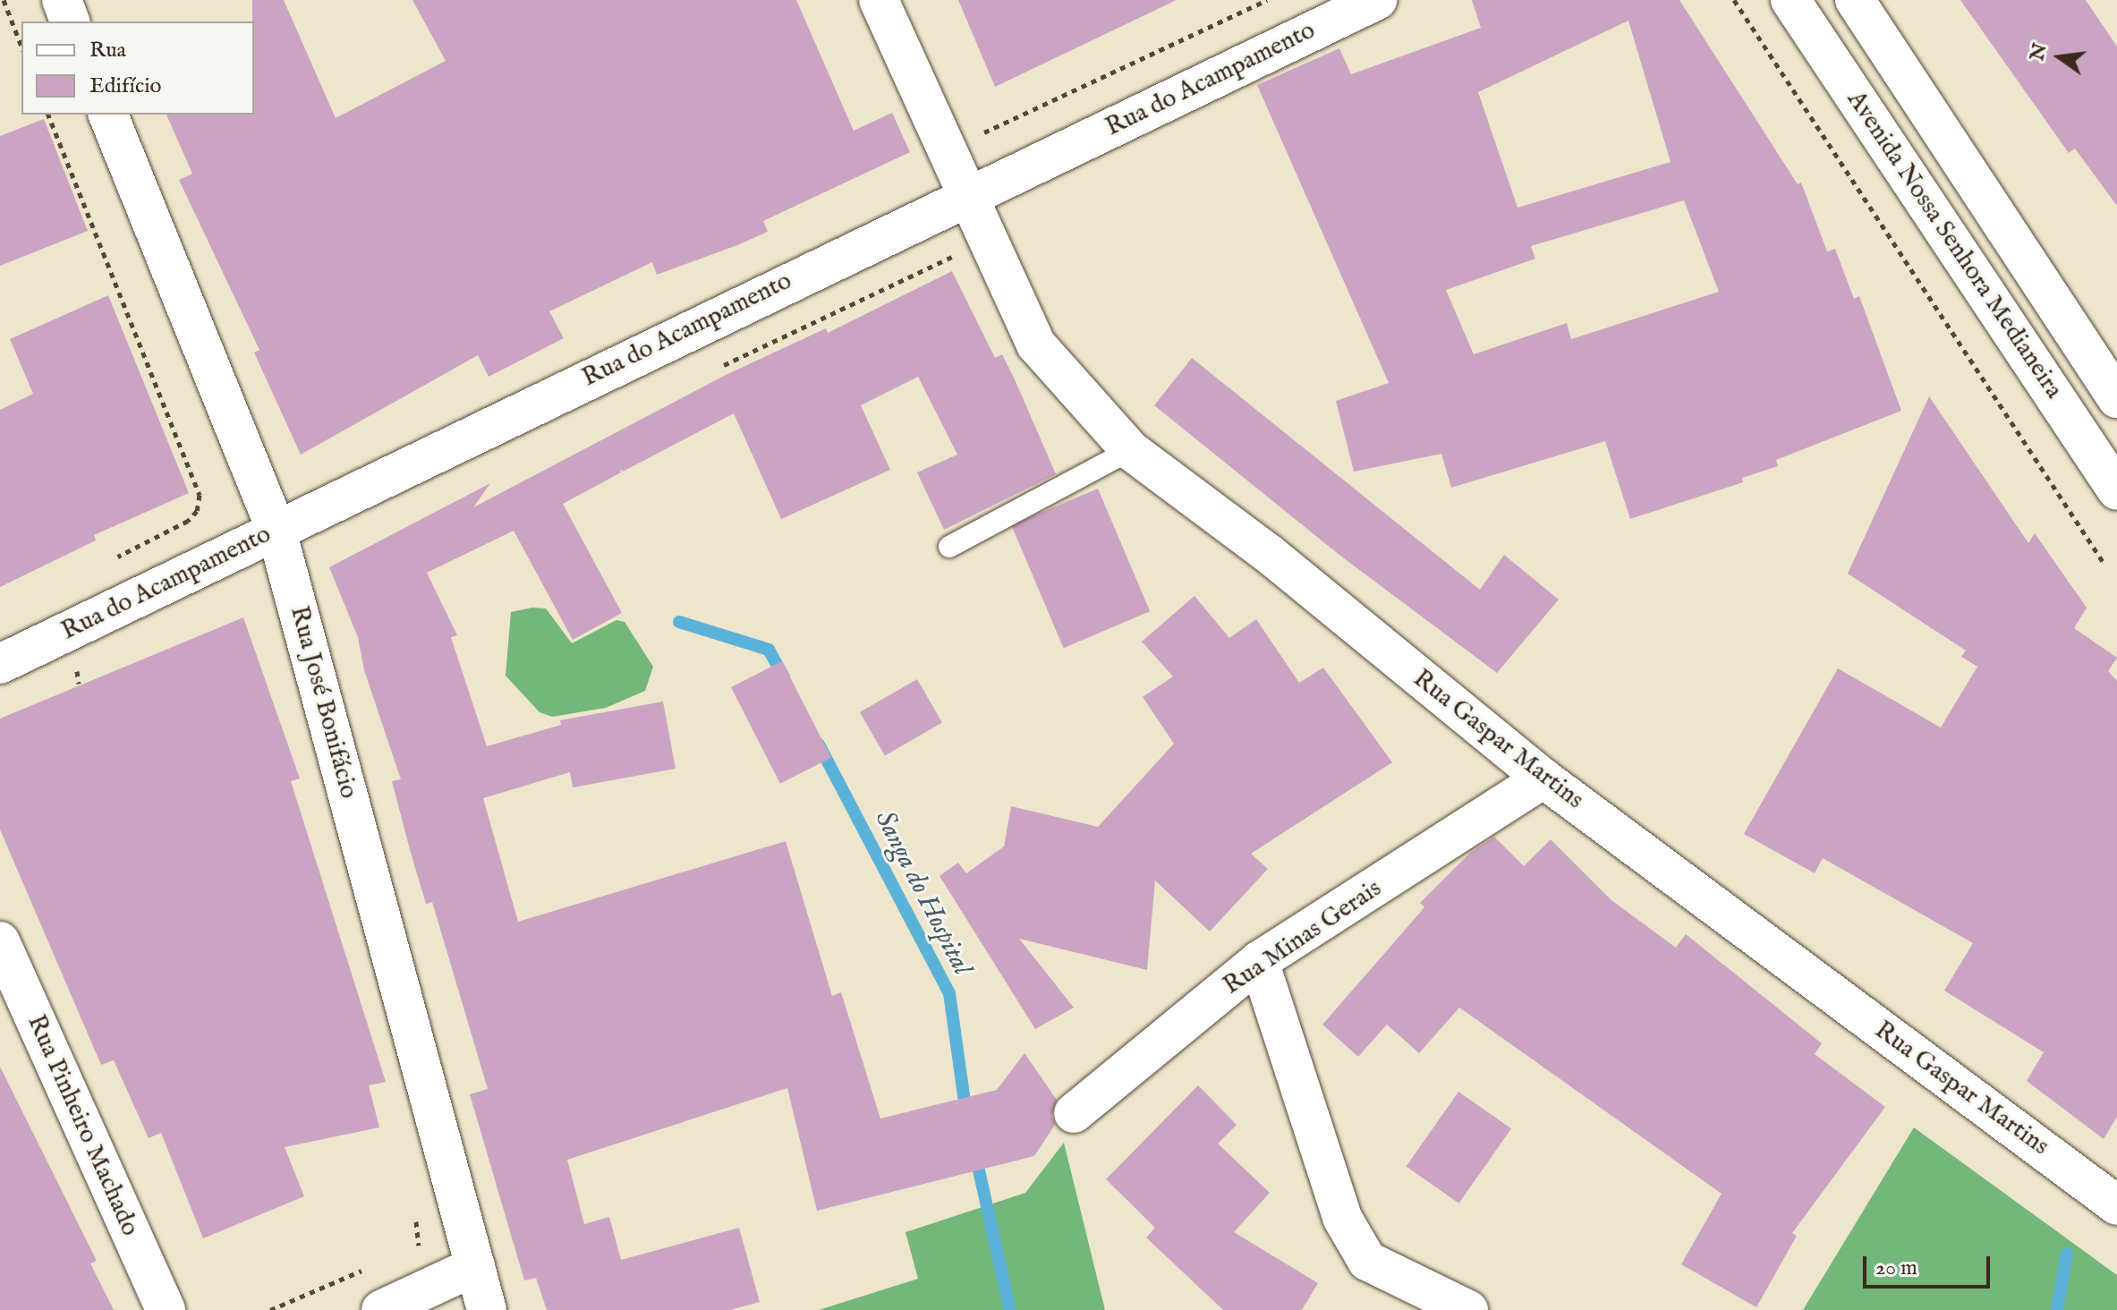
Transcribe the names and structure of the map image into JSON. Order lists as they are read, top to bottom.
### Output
{
  "streets": {
    "main road": [
      "Rua do Acampamento",
      "Avenida Nossa Senhora Medianeira",
      "Rua José Bonifácio",
      "Rua Gaspar Martins",
      "Rua Minas Gerais",
      "Rua Pinheiro Machado"
    ]
  },
  "crossings": [
    ["Rua do Acampamento", "Rua José Bonifácio"],
    ["Rua do Acampamento", "Rua Gaspar Martins"],
    ["Rua Gaspar Martins", "Rua Minas Gerais"]
  ],
  "water": ["Sanga do Hospital"],
  "legend": ["Rua", "Edifício"],
  "scale_bar": "20 m",
  "north": "left"
}
